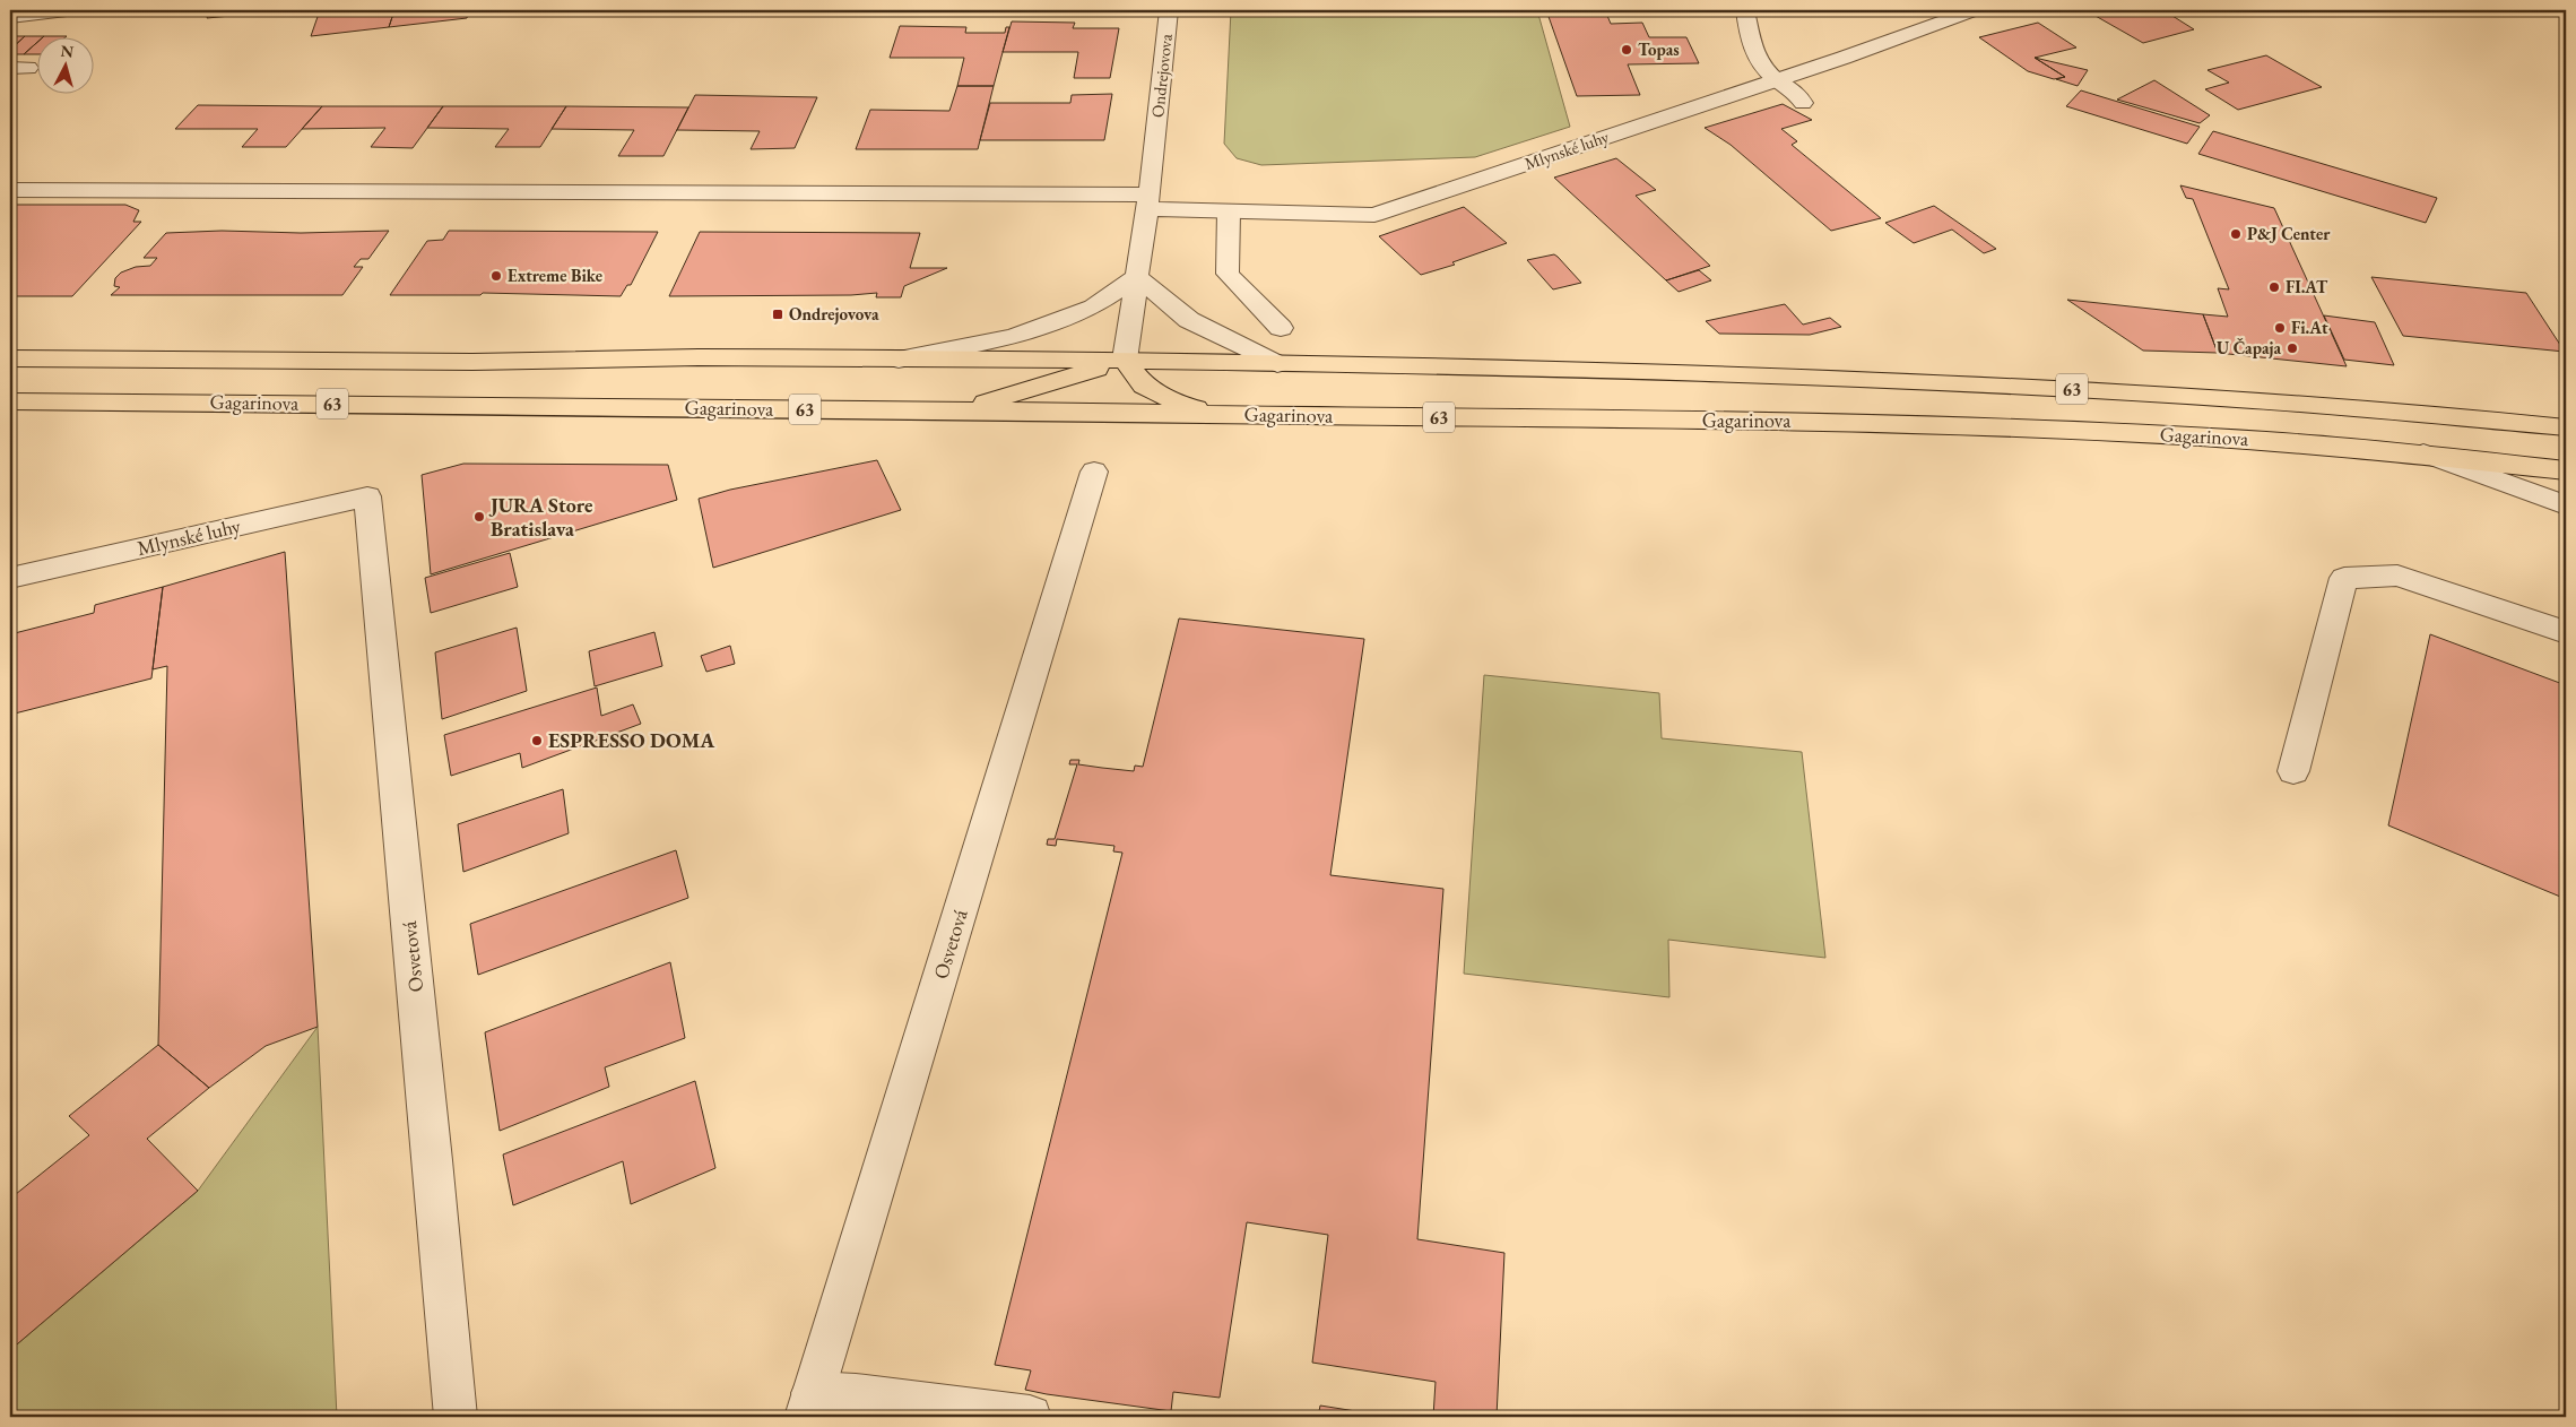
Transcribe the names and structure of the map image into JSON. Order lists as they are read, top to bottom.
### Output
{
  "streets": {
    "main road": ["63", "Gagarinova"],
    "street": ["Ondrejovova", "Mlynské luhy", "Osvetová"]
  },
  "crossings": [
    ["Ondrejovova", "Mlynské luhy"],
    ["Ondrejovova", "Gagarinova"],
    ["Mlynské luhy", "Osvetová"]
  ],
  "places": {
    "other": [
      "Topas",
      "P&J Center",
      "Extreme Bike",
      "FI.AT",
      "Fi.At",
      "U Čapaja",
      "JURA Store Bratislava",
      "ESPRESSO DOMA"
    ],
    "transit": ["Ondrejovova"]
  },
  "north": "top"
}
